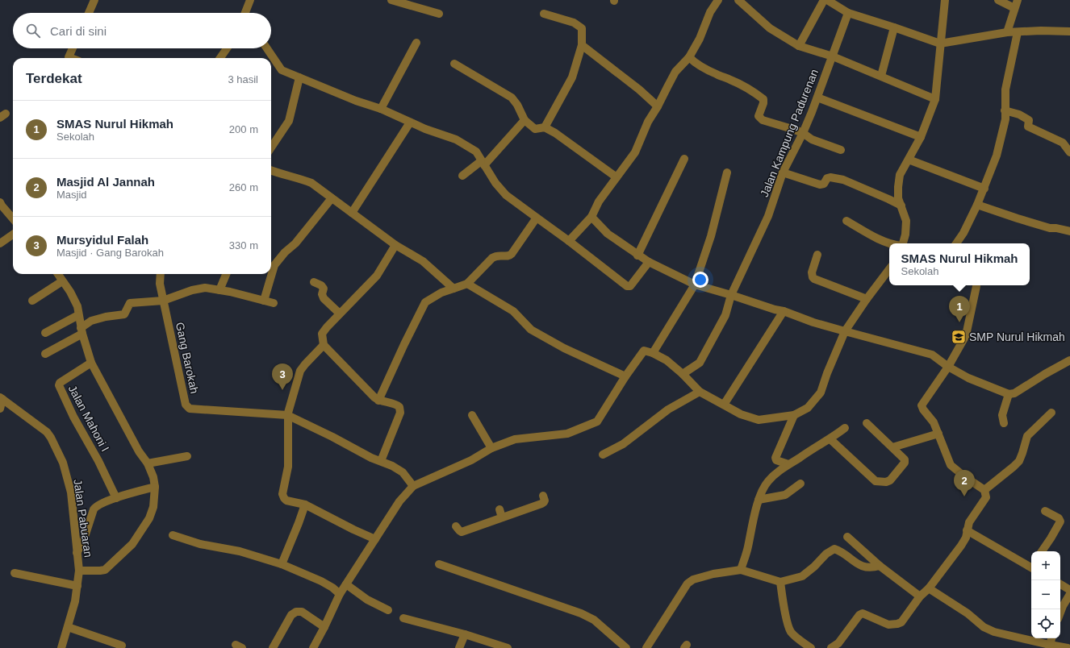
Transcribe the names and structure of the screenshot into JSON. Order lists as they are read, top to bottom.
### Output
{
  "streets": {
    "street": [
      "Jalan Kampung Padurenan",
      "Gang Barokah",
      "Jalan Mahoni I",
      "Jalan Pabuaran"
    ]
  },
  "places": {
    "school or university": ["SMP Nurul Hikmah"]
  },
  "page": {
    "search": "Cari di sini",
    "heading": ["Terdekat", "3 hasil"],
    "list": [
      {
        "mark": "1",
        "name": "SMAS Nurul Hikmah",
        "note": "Sekolah",
        "value": "200 m"
      },
      {
        "mark": "2",
        "name": "Masjid Al Jannah",
        "note": "Masjid",
        "value": "260 m"
      },
      {
        "mark": "3",
        "name": "Mursyidul Falah",
        "note": "Masjid · Gang Barokah",
        "value": "330 m"
      }
    ],
    "popup": ["SMAS Nurul Hikmah", "Sekolah"],
    "pins": ["1", "3", "2"],
    "map_buttons": ["+", "−"]
  }
}
